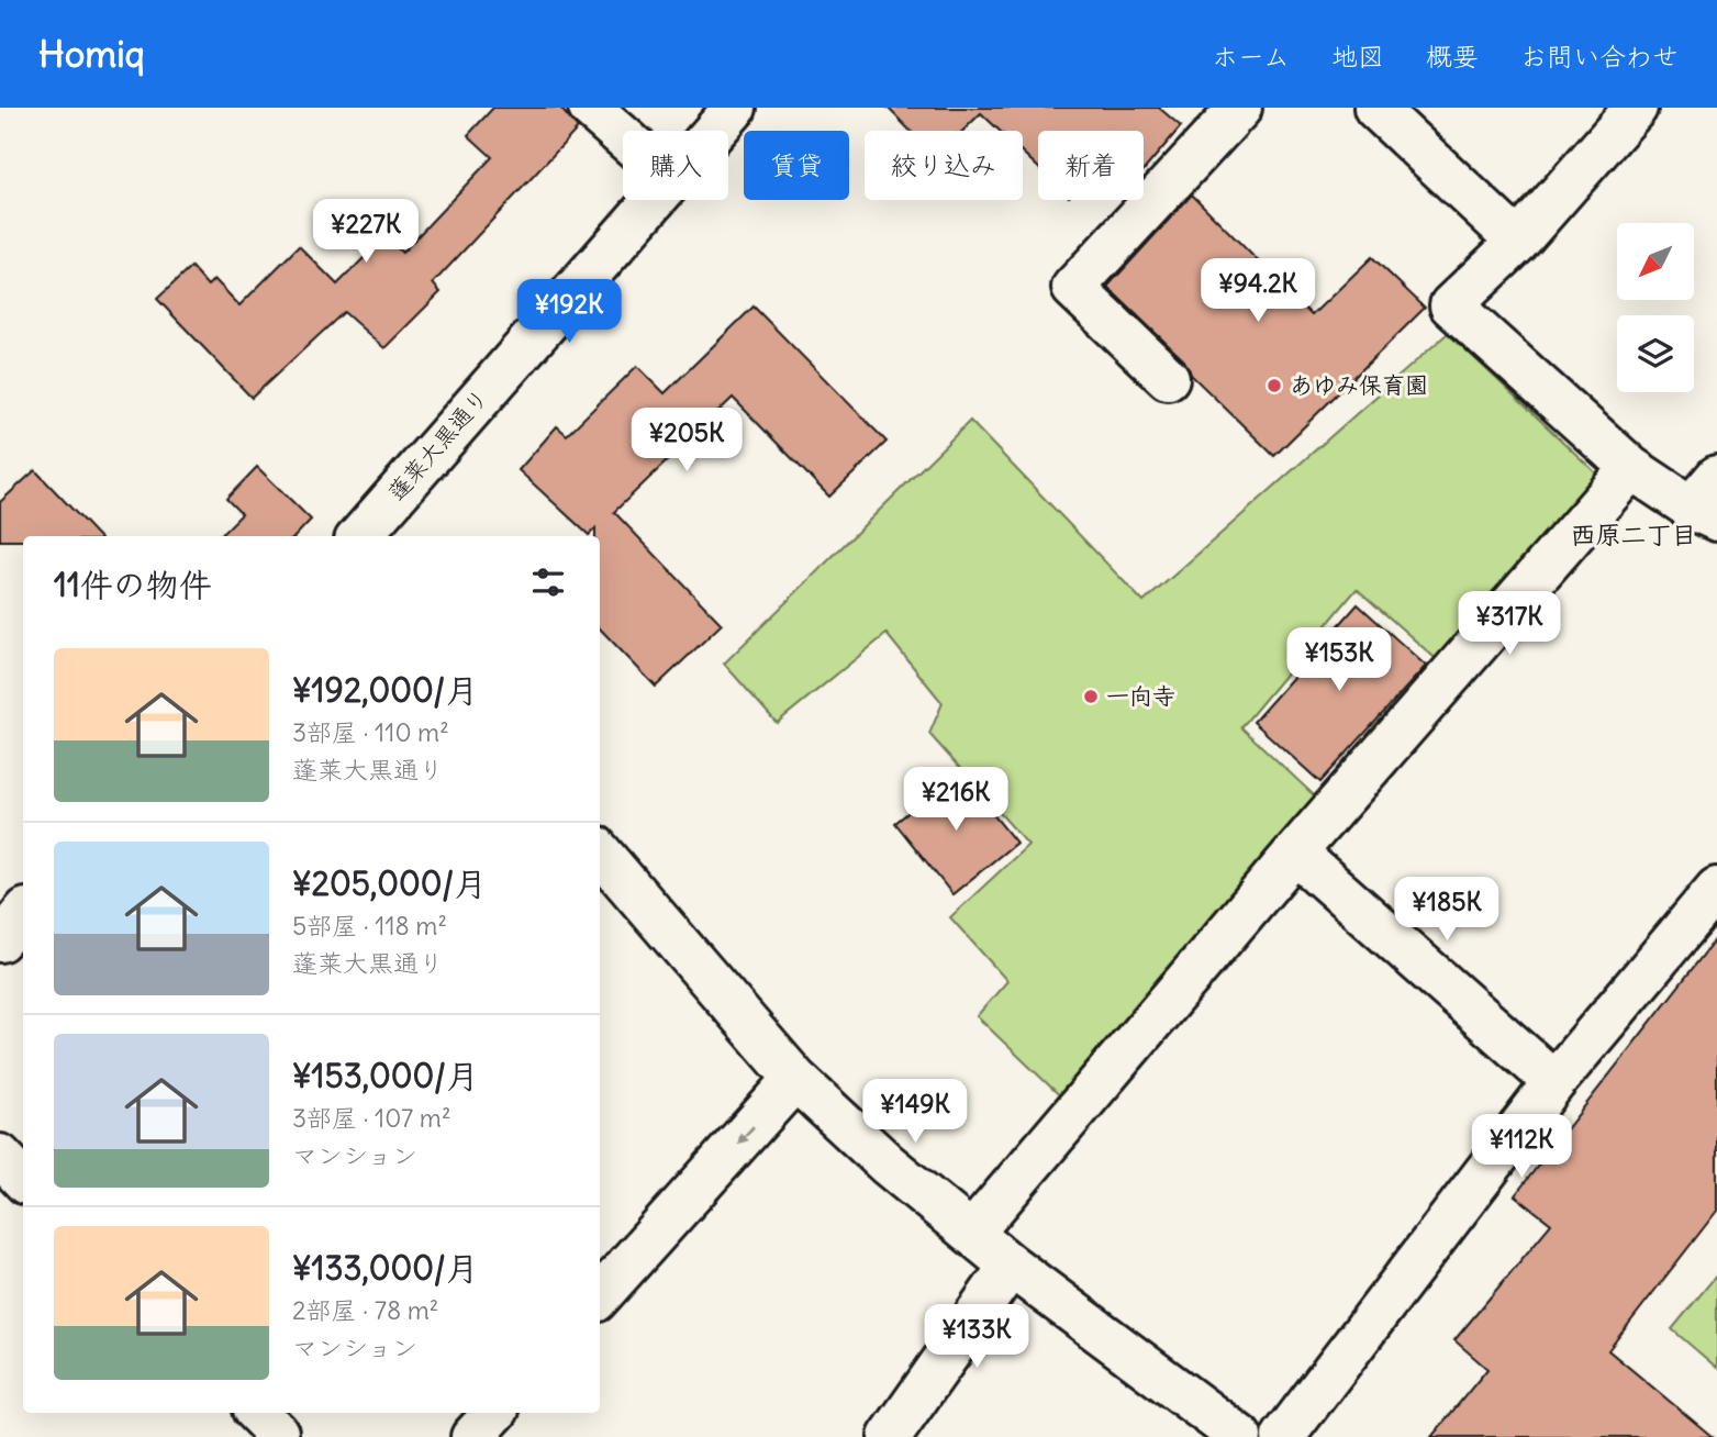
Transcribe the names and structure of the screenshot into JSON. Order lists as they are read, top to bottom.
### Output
{
  "streets": {
    "street": ["蓬莱大黒通り"]
  },
  "districts": ["西原二丁目"],
  "places": ["あゆみ保育園", "一向寺"],
  "north": "bottom left",
  "page": {
    "header": "Homiq",
    "nav": [
      "ホーム",
      "地図",
      "概要",
      "お問い合わせ"
    ],
    "chip": [
      "購入",
      "賃貸",
      "絞り込み",
      "新着"
    ],
    "price": [
      "¥227K",
      "¥94.2K",
      "¥192K",
      "¥205K",
      "¥317K",
      "¥153K",
      "¥216K",
      "¥185K",
      "¥149K",
      "¥112K",
      "¥133K"
    ],
    "heading": "11件の物件",
    "list": [
      {
        "name": "¥192,000/月",
        "note": "3部屋 · 110 m² · 蓬莱大黒通り"
      },
      {
        "name": "¥205,000/月",
        "note": "5部屋 · 118 m² · 蓬莱大黒通り"
      },
      {
        "name": "¥153,000/月",
        "note": "3部屋 · 107 m² · マンション"
      },
      {
        "name": "¥133,000/月",
        "note": "2部屋 · 78 m² · マンション"
      }
    ]
  }
}
